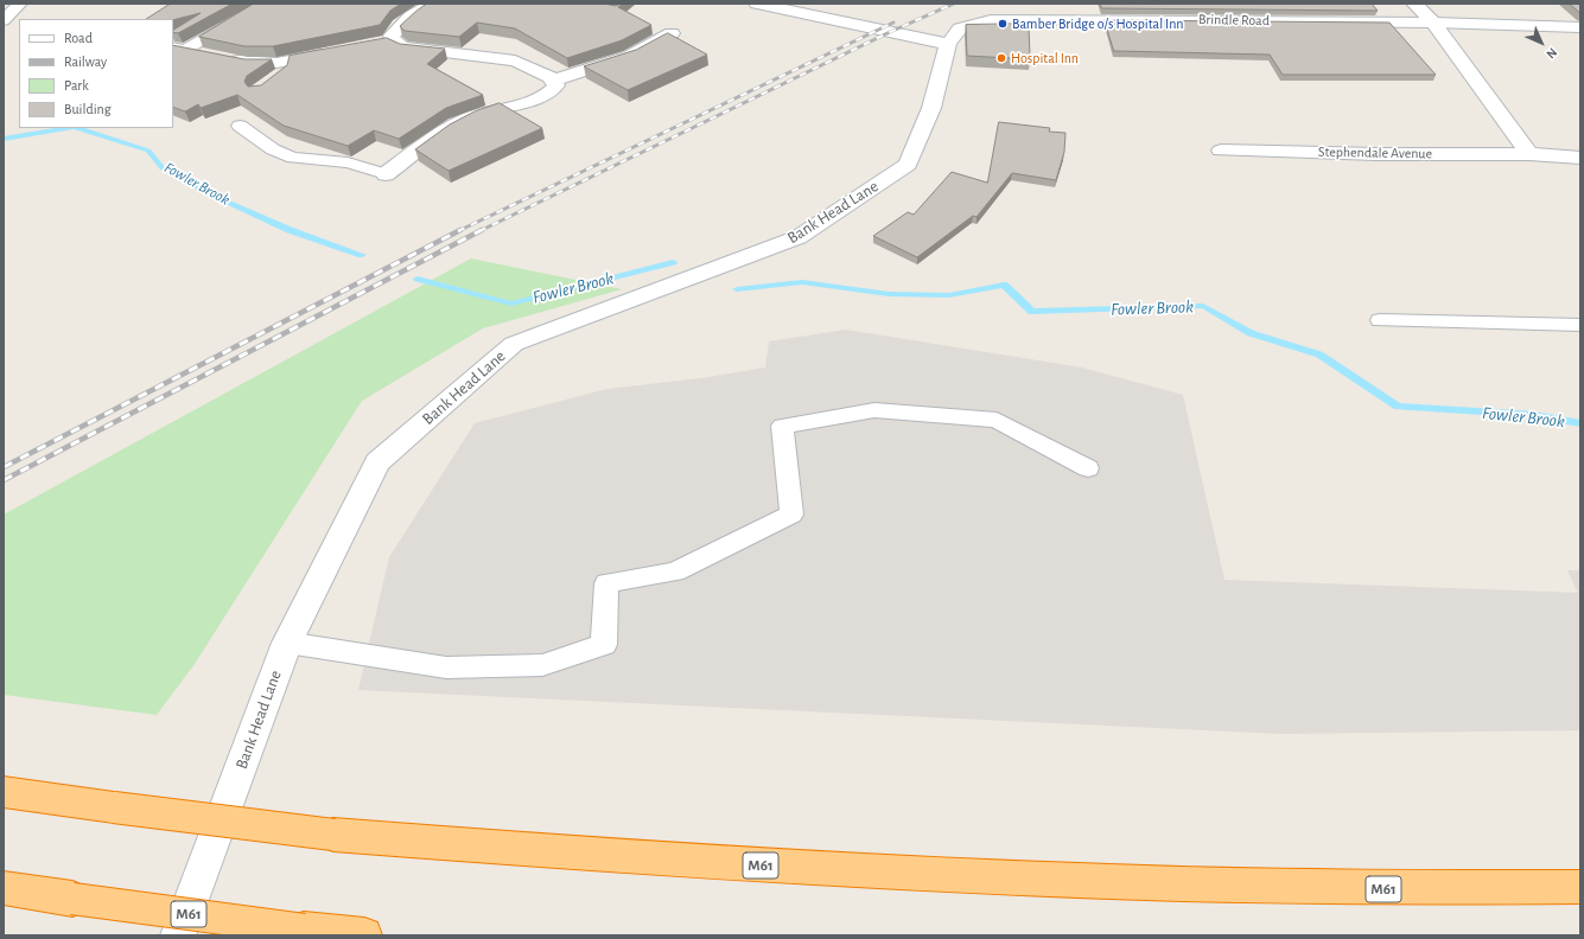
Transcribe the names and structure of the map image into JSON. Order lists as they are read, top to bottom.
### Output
{
  "streets": {
    "highway": ["M61"],
    "street": ["Brindle Road", "Stephendale Avenue", "Bank Head Lane"]
  },
  "crossings": [
    ["Brindle Road", "Bank Head Lane"]
  ],
  "water": ["Fowler Brook"],
  "places": ["Bamber Bridge o/s Hospital Inn", "Hospital Inn"],
  "legend": [
    "Road",
    "Railway",
    "Park",
    "Building"
  ],
  "north": "bottom right"
}
